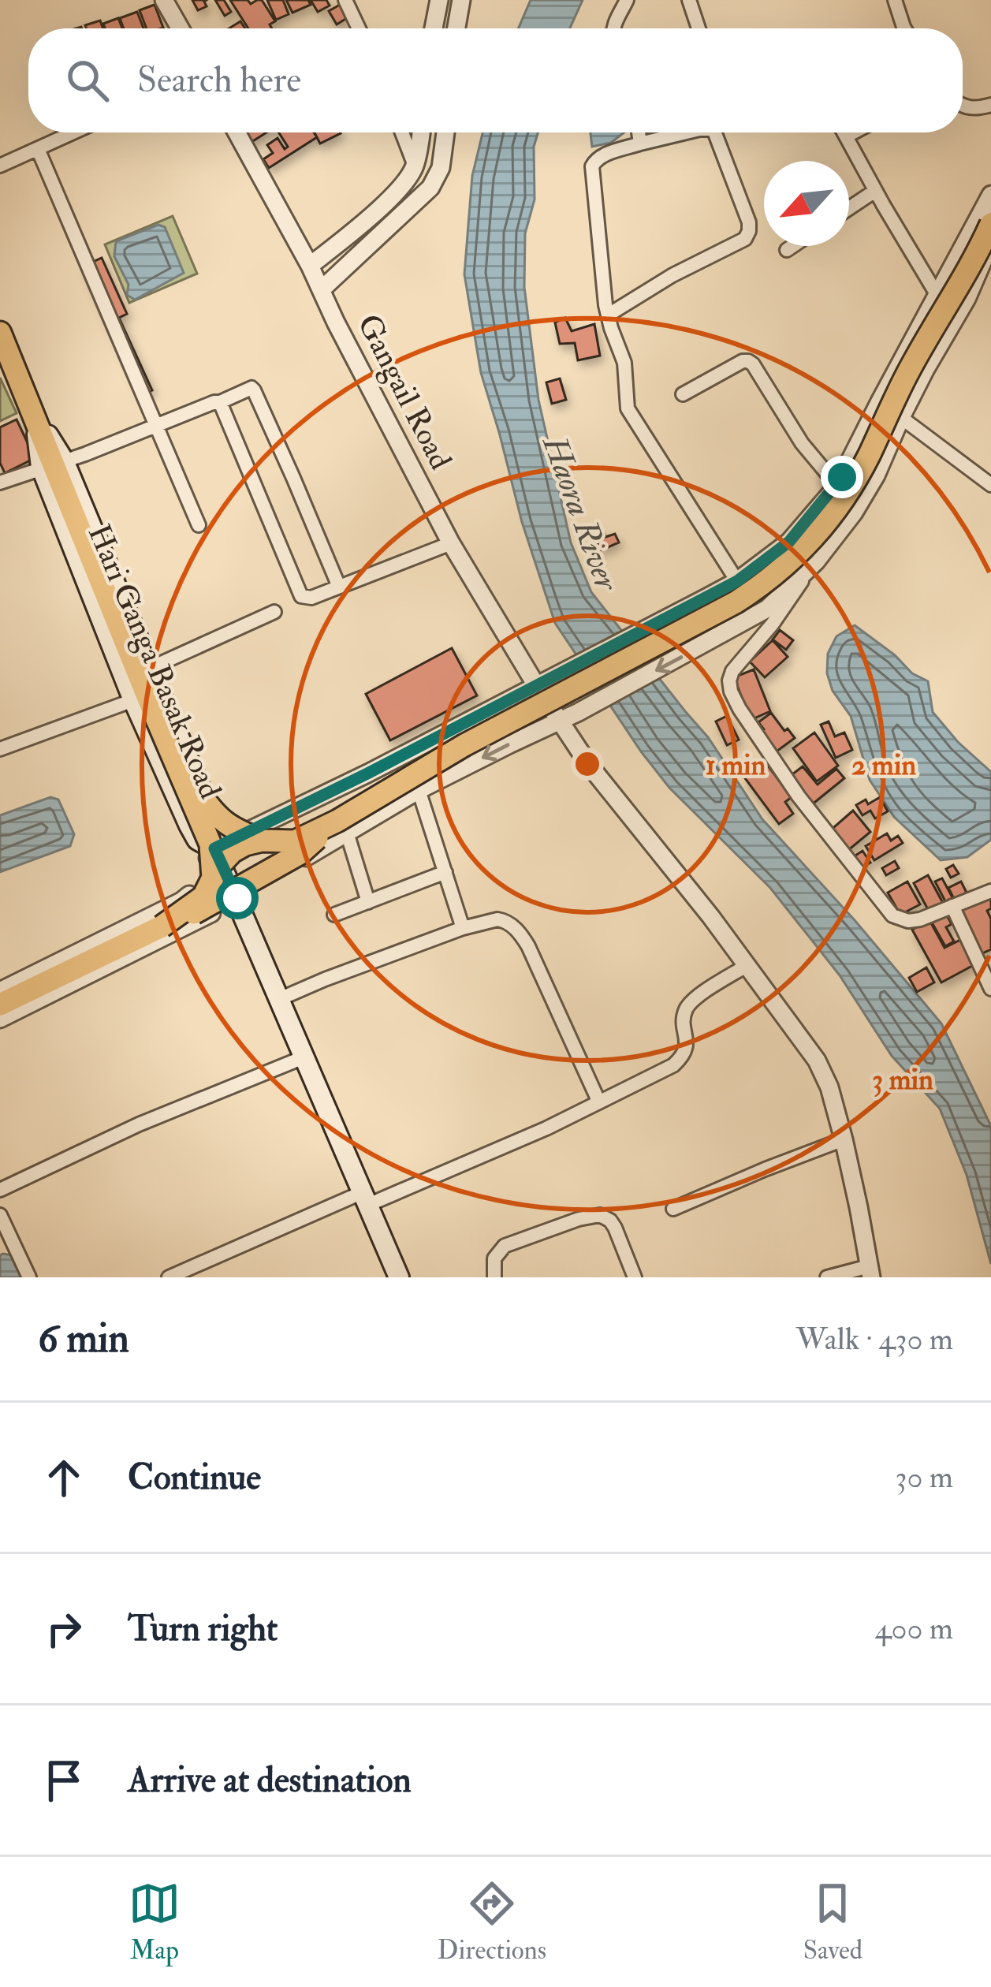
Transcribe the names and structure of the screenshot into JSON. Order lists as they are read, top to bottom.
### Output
{
  "streets": {
    "main road": ["Hari Ganga Basak Road"],
    "street": ["Gangail Road"]
  },
  "water": ["Haora River"],
  "north": "bottom left",
  "page": {
    "search": "Search here",
    "heading": ["6 min", "Walk · 430 m"],
    "list": [
      ["Continue", "30 m"],
      ["Turn right", "400 m"],
      "Arrive at destination"
    ],
    "nav": ["Map", "Directions", "Saved"]
  },
  "rings": ["1 min", "2 min", "3 min"]
}
